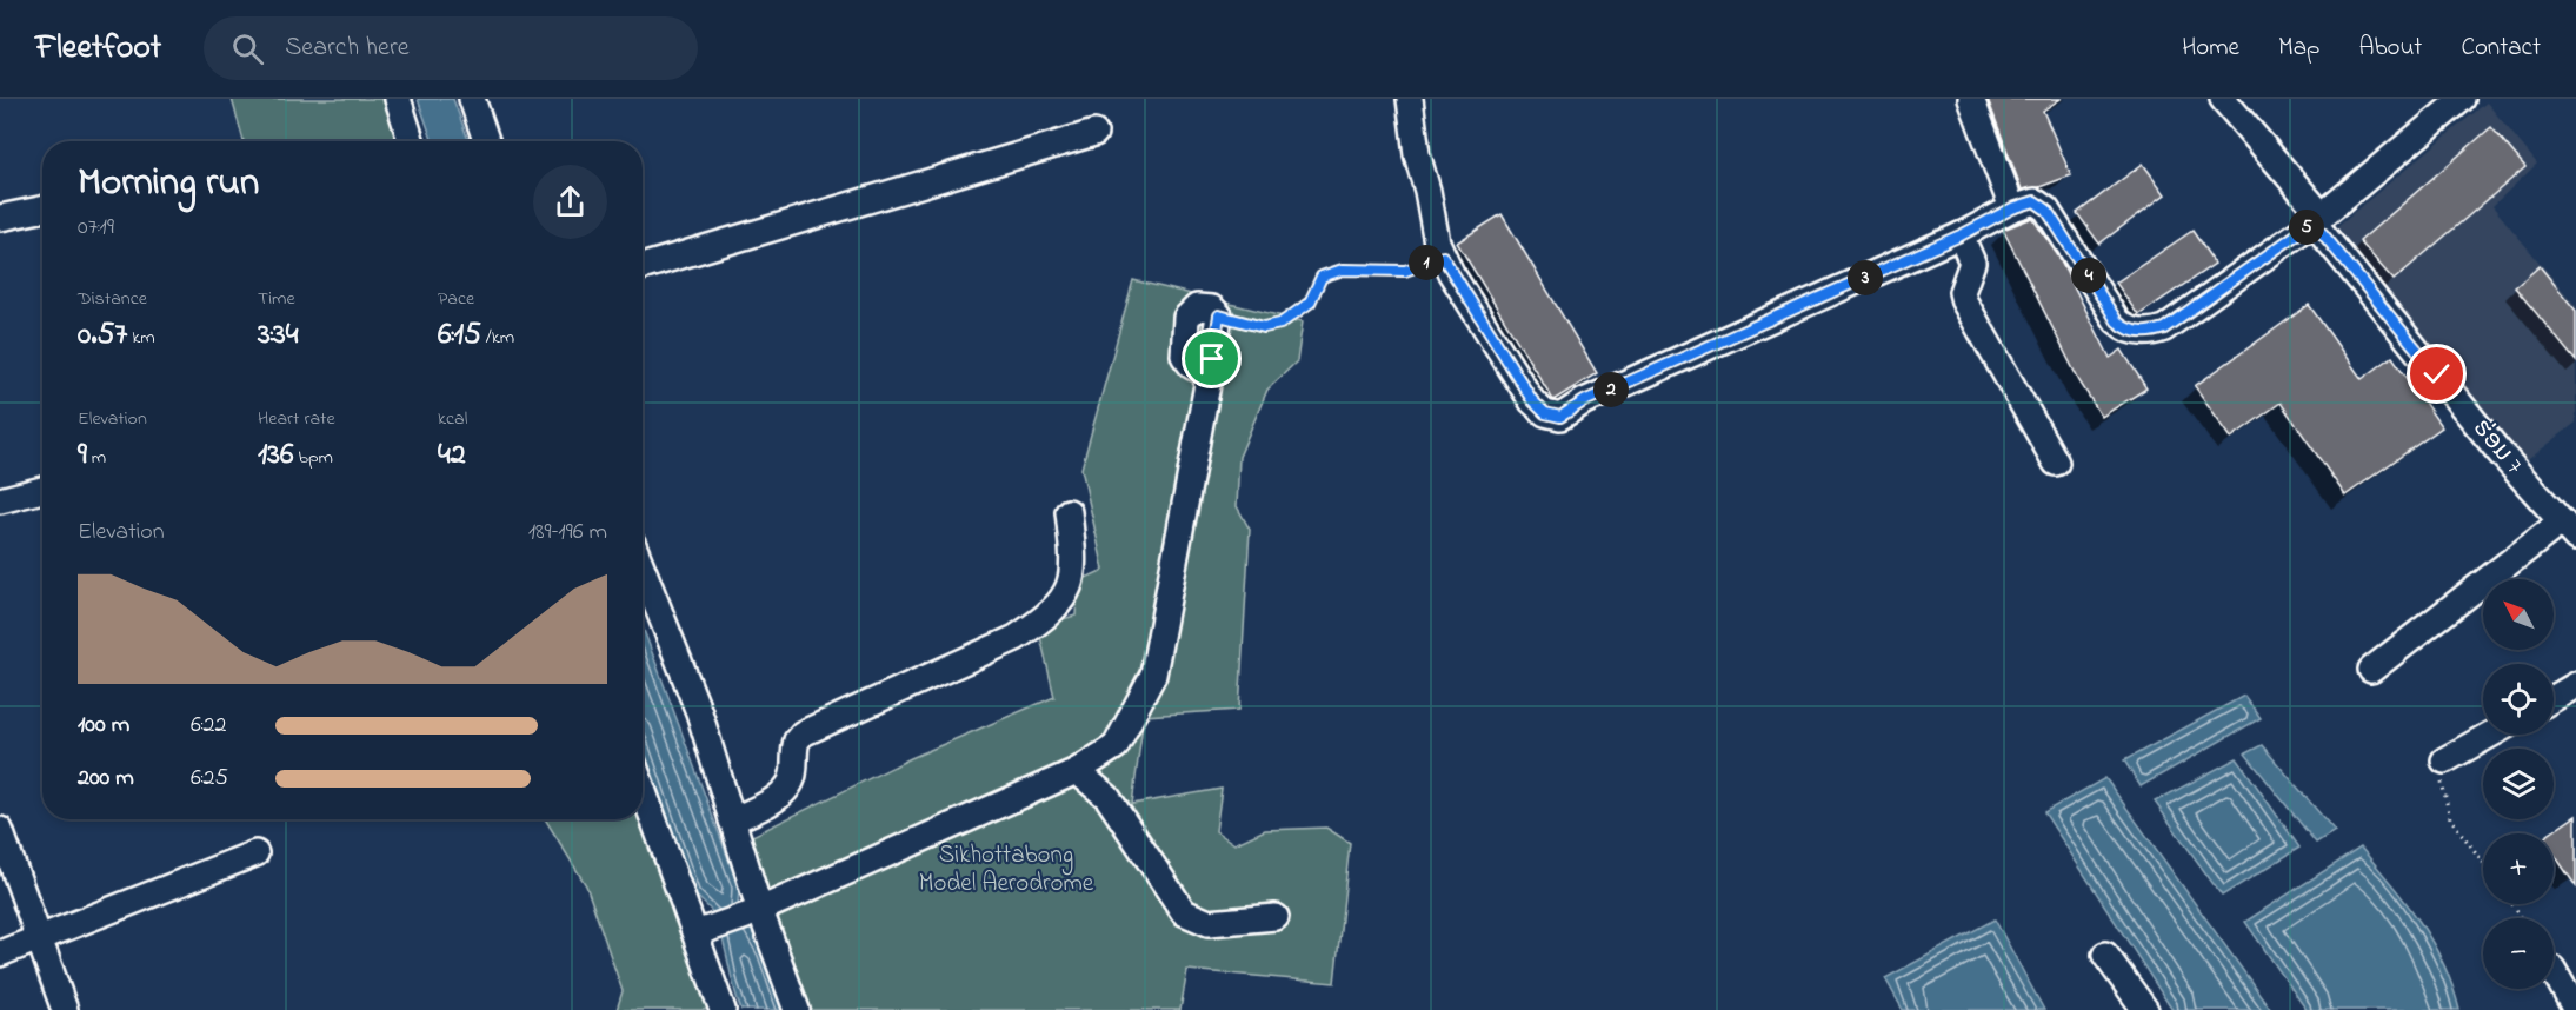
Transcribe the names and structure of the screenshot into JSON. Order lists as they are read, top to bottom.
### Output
{
  "streets": {
    "street": ["ຮ່ອມ 7"]
  },
  "parks": ["Sikhottabong Model Aerodrome"],
  "north": "top left",
  "page": {
    "header": "Fleetfoot",
    "search": "Search here",
    "nav": [
      "Home",
      "Map",
      "About",
      "Contact"
    ],
    "heading": ["Morning run", "07:19"],
    "pins": [
      "5",
      "1",
      "4",
      "3",
      "2"
    ],
    "stats": [
      ["Distance", "0.57 km"],
      ["Time", "3:34"],
      ["Pace", "6:15 /km"],
      ["Elevation", "9 m"],
      ["Heart rate", "136 bpm"],
      ["kcal", "42"]
    ],
    "chart": ["Elevation", "189–196 m"],
    "map_buttons": ["+", "−"],
    "list": [
      {
        "name": "100 m",
        "note": "6:22"
      },
      {
        "name": "200 m",
        "note": "6:25"
      }
    ]
  }
}
